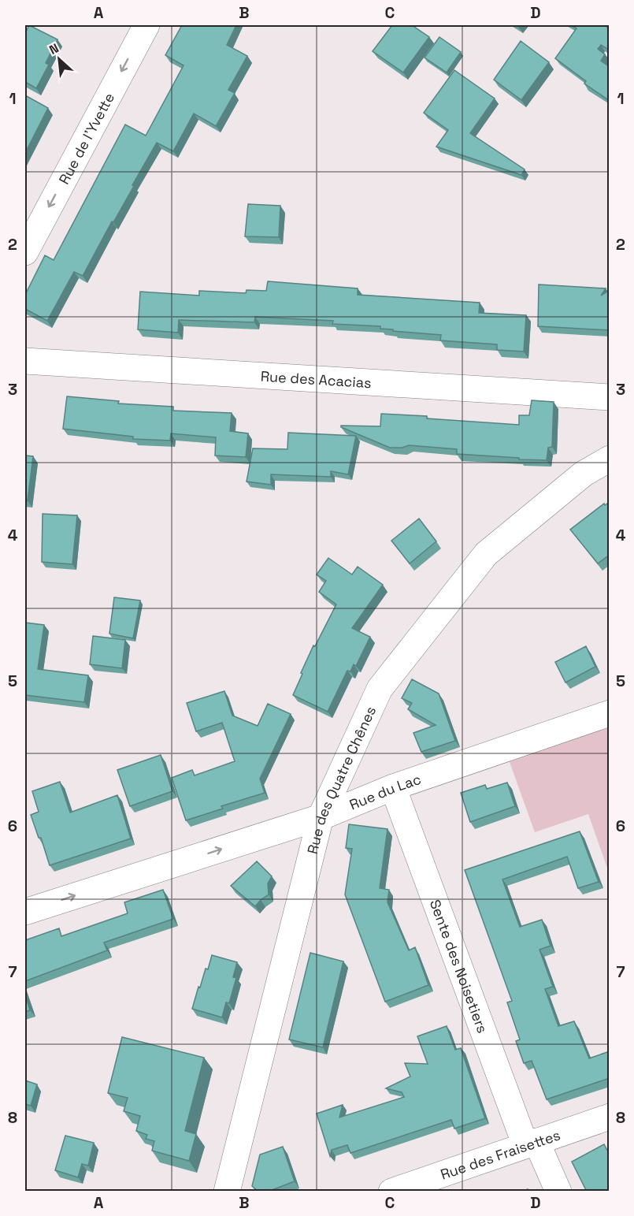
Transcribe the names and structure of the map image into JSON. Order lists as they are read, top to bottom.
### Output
{
  "streets": {
    "street": [
      "Rue de l'Yvette",
      "Rue des Acacias",
      "Rue des Quatre Chênes",
      "Rue du Lac",
      "Sente des Noisetiers",
      "Rue des Fraisettes"
    ]
  },
  "crossings": [
    ["Rue des Quatre Chênes", "Rue du Lac"],
    ["Rue du Lac", "Sente des Noisetiers"],
    ["Sente des Noisetiers", "Rue des Fraisettes"]
  ],
  "one_way": ["Rue de l'Yvette", "Rue du Lac"],
  "north": "top left",
  "grid": {
    "columns": [
      "A",
      "B",
      "C",
      "D"
    ],
    "rows": [
      "1",
      "2",
      "3",
      "4",
      "5",
      "6",
      "7",
      "8"
    ]
  }
}
